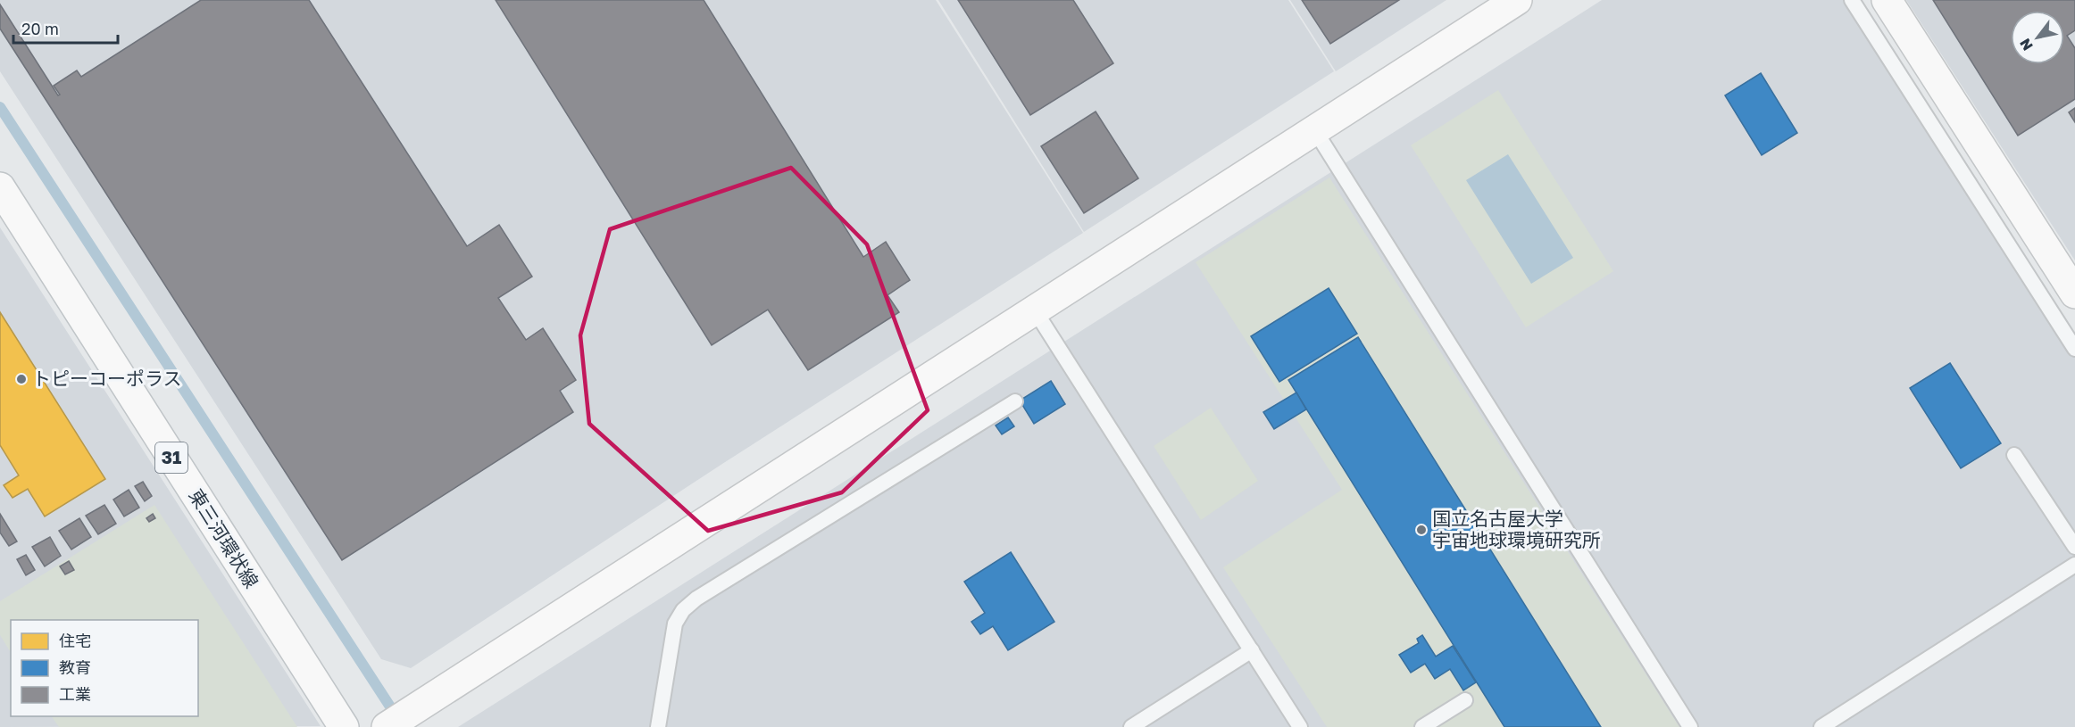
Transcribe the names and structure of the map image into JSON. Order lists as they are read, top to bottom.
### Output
{
  "streets": {
    "street": ["31", "東三河環状線"]
  },
  "places": ["トピーコーポラス", "国立名古屋大学 宇宙地球環境研究所"],
  "legend": ["住宅", "教育", "工業"],
  "scale_bar": "20 m",
  "north": "bottom left"
}
